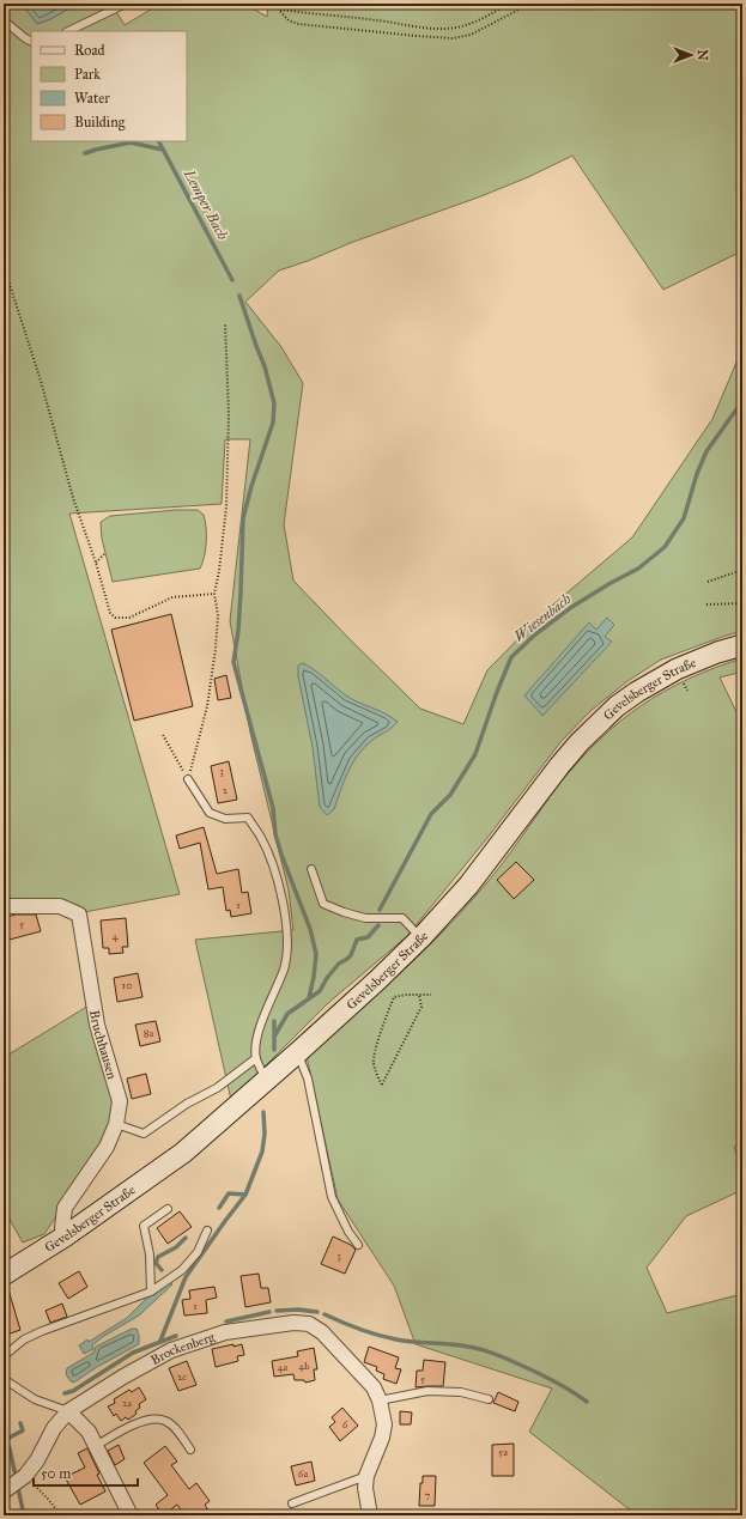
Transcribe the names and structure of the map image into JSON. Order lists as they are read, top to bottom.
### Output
{
  "streets": {
    "main road": ["Gevelsberger Straße"],
    "street": ["Bruchhausen", "Brockenberg"]
  },
  "crossings": [
    ["Gevelsberger Straße", "Bruchhausen"]
  ],
  "water": ["Lemper Bach", "Wiesenbach"],
  "house_numbers": [
    "3",
    "2",
    "1",
    "5",
    "4",
    "10",
    "8a",
    "3",
    "1",
    "4b",
    "4a",
    "2c",
    "5",
    "2a",
    "6",
    "5a",
    "6a",
    "7"
  ],
  "legend": [
    "Road",
    "Park",
    "Water",
    "Building"
  ],
  "scale_bar": "50 m",
  "north": "right"
}
